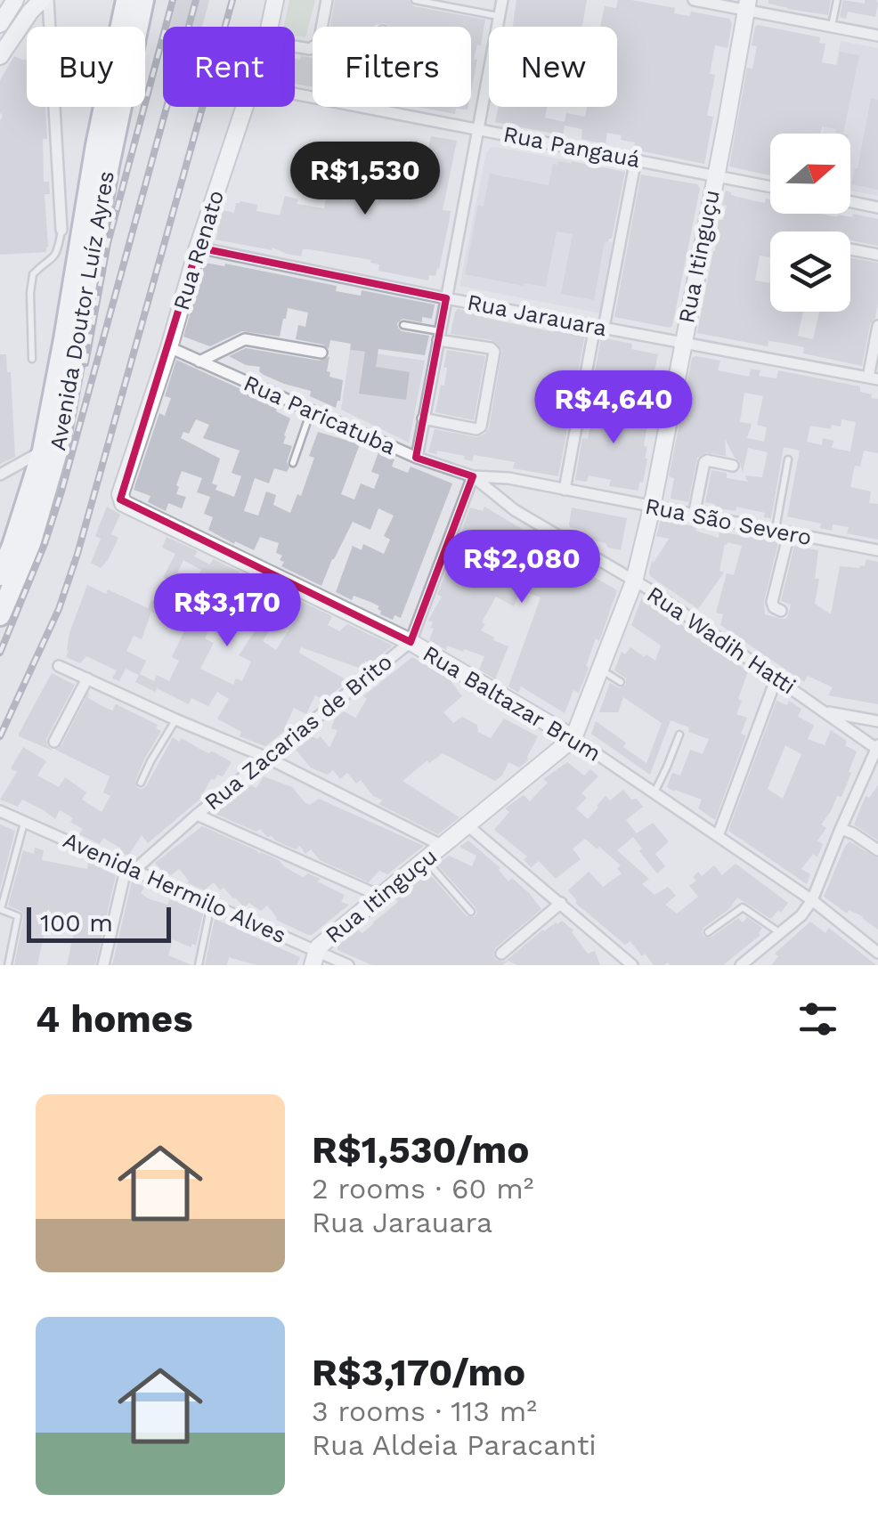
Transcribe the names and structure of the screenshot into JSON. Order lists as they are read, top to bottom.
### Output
{
  "streets": {
    "highway": ["Avenida Doutor Luíz Ayres"],
    "main road": ["Rua Renato", "Rua Itinguçu", "Rua Baltazar Brum"],
    "street": [
      "Rua Pangauá",
      "Rua Jarauara",
      "Rua Paricatuba",
      "Rua São Severo",
      "Rua Wadih Hatti",
      "Rua Zacarias de Brito",
      "Avenida Hermilo Alves"
    ]
  },
  "crossings": [
    ["Rua Pangauá", "Rua Itinguçu"],
    ["Rua Renato", "Rua Jarauara"],
    ["Rua Renato", "Rua Paricatuba"],
    ["Rua Renato", "Rua Baltazar Brum"],
    ["Rua Itinguçu", "Rua Jarauara"],
    ["Rua Itinguçu", "Rua São Severo"],
    ["Rua Itinguçu", "Rua Wadih Hatti"],
    ["Rua Itinguçu", "Rua Baltazar Brum"],
    ["Rua Itinguçu", "Avenida Hermilo Alves"],
    ["Rua Paricatuba", "Rua São Severo"],
    ["Rua Paricatuba", "Rua Wadih Hatti"],
    ["Rua Paricatuba", "Rua Zacarias de Brito"],
    ["Rua São Severo", "Rua Wadih Hatti"],
    ["Rua São Severo", "Rua Zacarias de Brito"],
    ["Rua Wadih Hatti", "Rua Zacarias de Brito"],
    ["Rua Baltazar Brum", "Rua Zacarias de Brito"],
    ["Rua Zacarias de Brito", "Avenida Hermilo Alves"]
  ],
  "scale_bar": "100 m",
  "north": "right",
  "page": {
    "chip": [
      "Buy",
      "Rent",
      "Filters",
      "New"
    ],
    "price": [
      "R$1,530",
      "R$4,640",
      "R$2,080",
      "R$3,170"
    ],
    "scale": "100 m",
    "heading": "4 homes",
    "list": [
      {
        "name": "R$1,530/mo",
        "note": "2 rooms · 60 m² · Rua Jarauara"
      },
      {
        "name": "R$3,170/mo",
        "note": "3 rooms · 113 m² · Rua Aldeia Paracanti"
      }
    ]
  }
}
